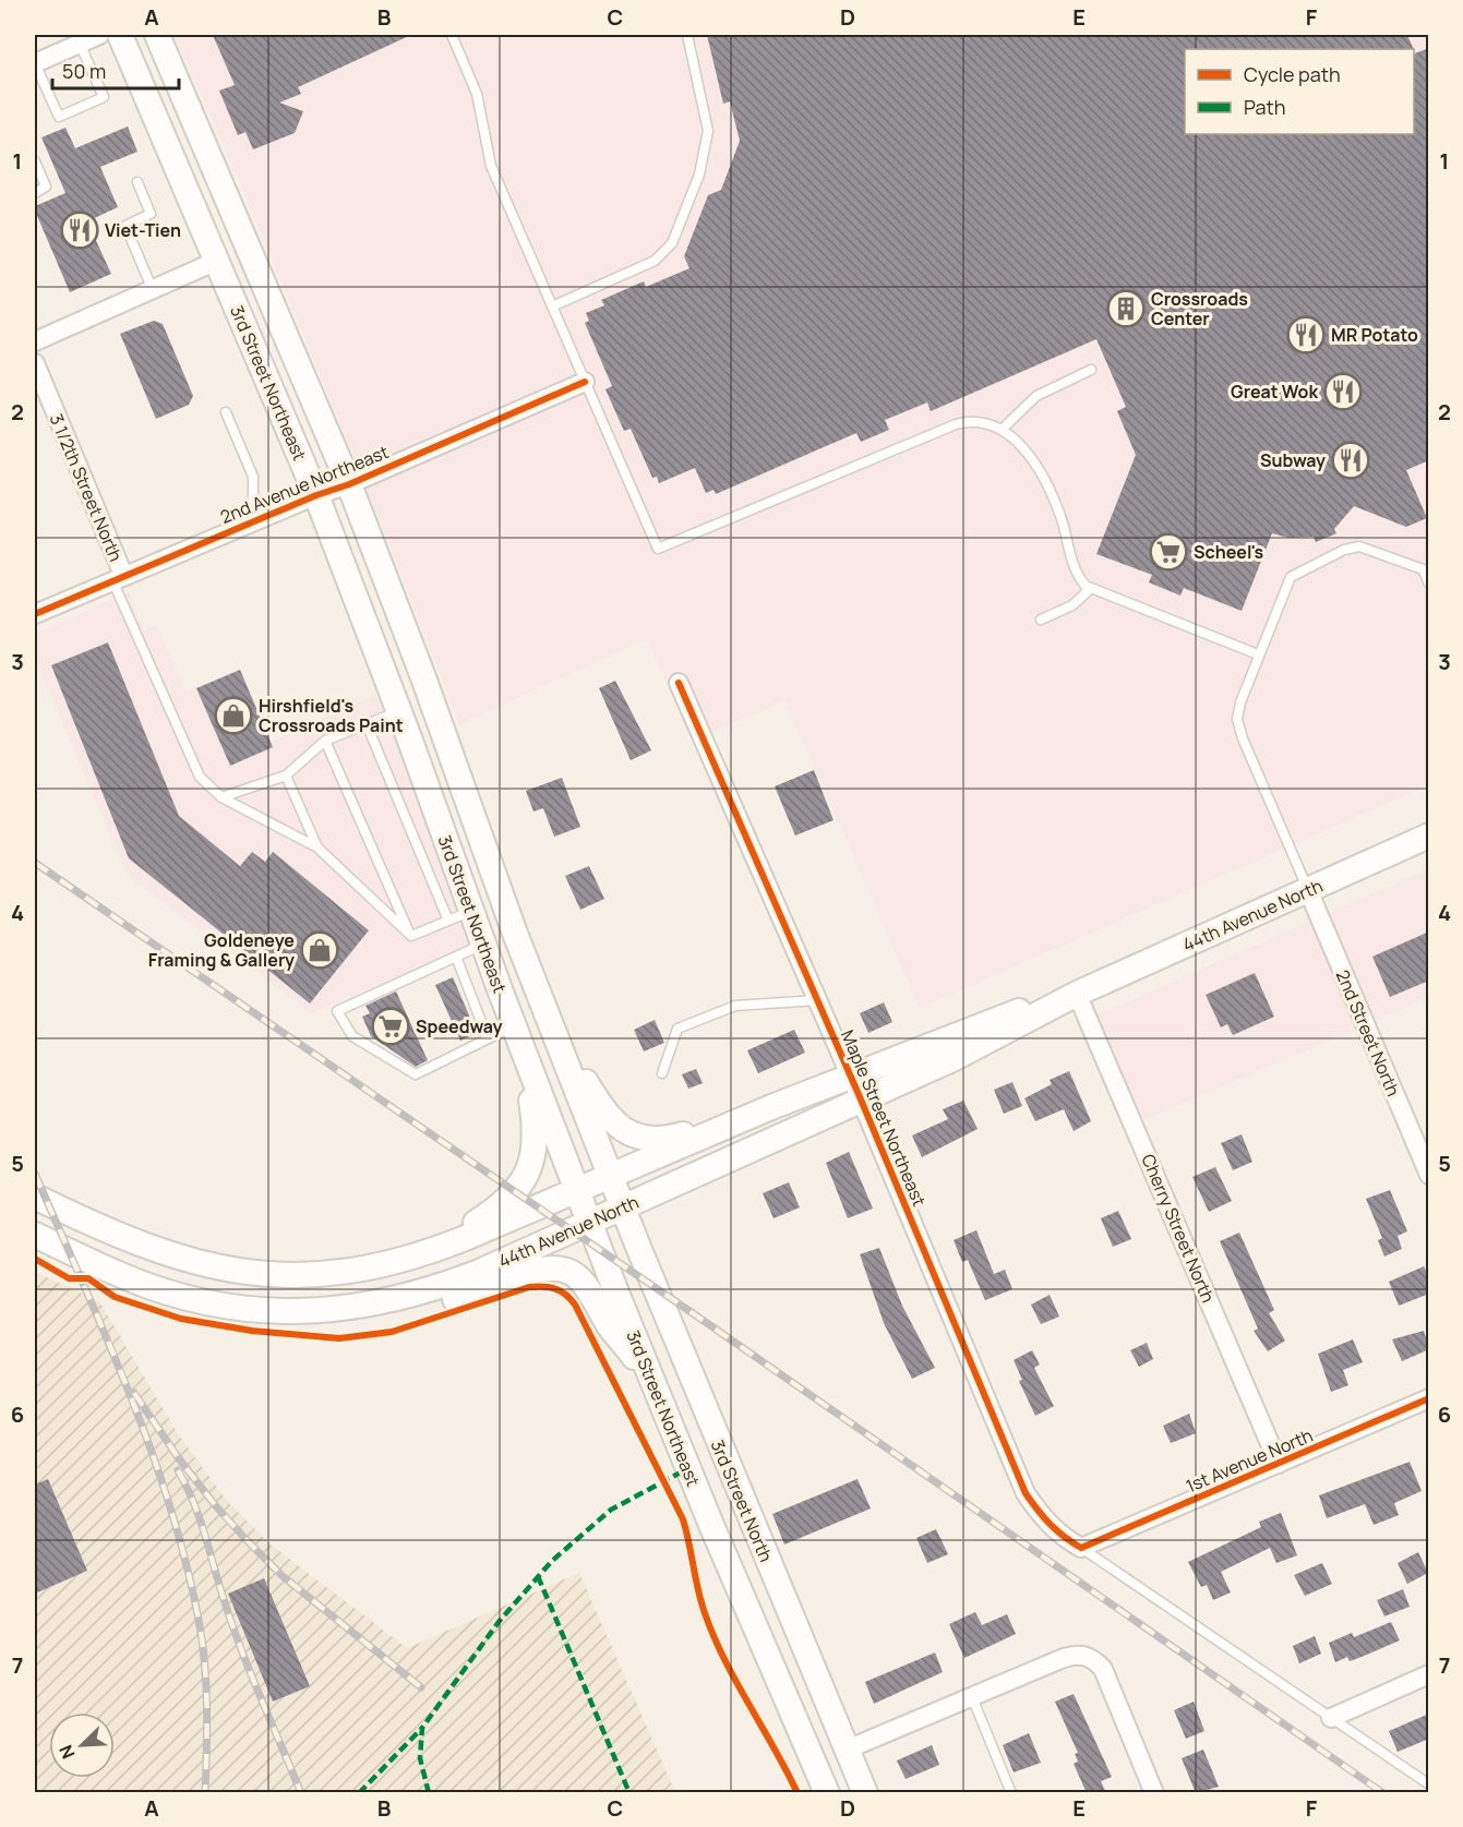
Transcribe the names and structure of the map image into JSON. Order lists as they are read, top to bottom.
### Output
{
  "streets": {
    "main road": ["3rd Street Northeast", "44th Avenue North", "3rd Street North"],
    "street": [
      "2nd Avenue Northeast",
      "3 1/2th Street North",
      "2nd Street North",
      "Maple Street Northeast",
      "Cherry Street North",
      "1st Avenue North"
    ]
  },
  "crossings": [
    ["3rd Street Northeast", "2nd Avenue Northeast"],
    ["3rd Street Northeast", "44th Avenue North"],
    ["3rd Street Northeast", "3rd Street North"],
    ["2nd Avenue Northeast", "3 1/2th Street North"],
    ["44th Avenue North", "2nd Street North"],
    ["44th Avenue North", "Maple Street Northeast"],
    ["44th Avenue North", "Cherry Street North"],
    ["44th Avenue North", "3rd Street North"],
    ["Maple Street Northeast", "1st Avenue North"],
    ["Cherry Street North", "1st Avenue North"]
  ],
  "places": {
    "restaurant": [
      "Viet-Tien",
      "MR Potato",
      "Great Wok",
      "Subway"
    ],
    "building": ["Crossroads Center"],
    "supermarket": ["Scheel's", "Speedway"],
    "shop": ["Hirshfield's Crossroads Paint", "Goldeneye Framing & Gallery"]
  },
  "legend": ["Cycle path", "Path"],
  "scale_bar": "50 m",
  "north": "bottom left",
  "grid": {
    "columns": [
      "A",
      "B",
      "C",
      "D",
      "E",
      "F"
    ],
    "rows": [
      "1",
      "2",
      "3",
      "4",
      "5",
      "6",
      "7"
    ]
  }
}
